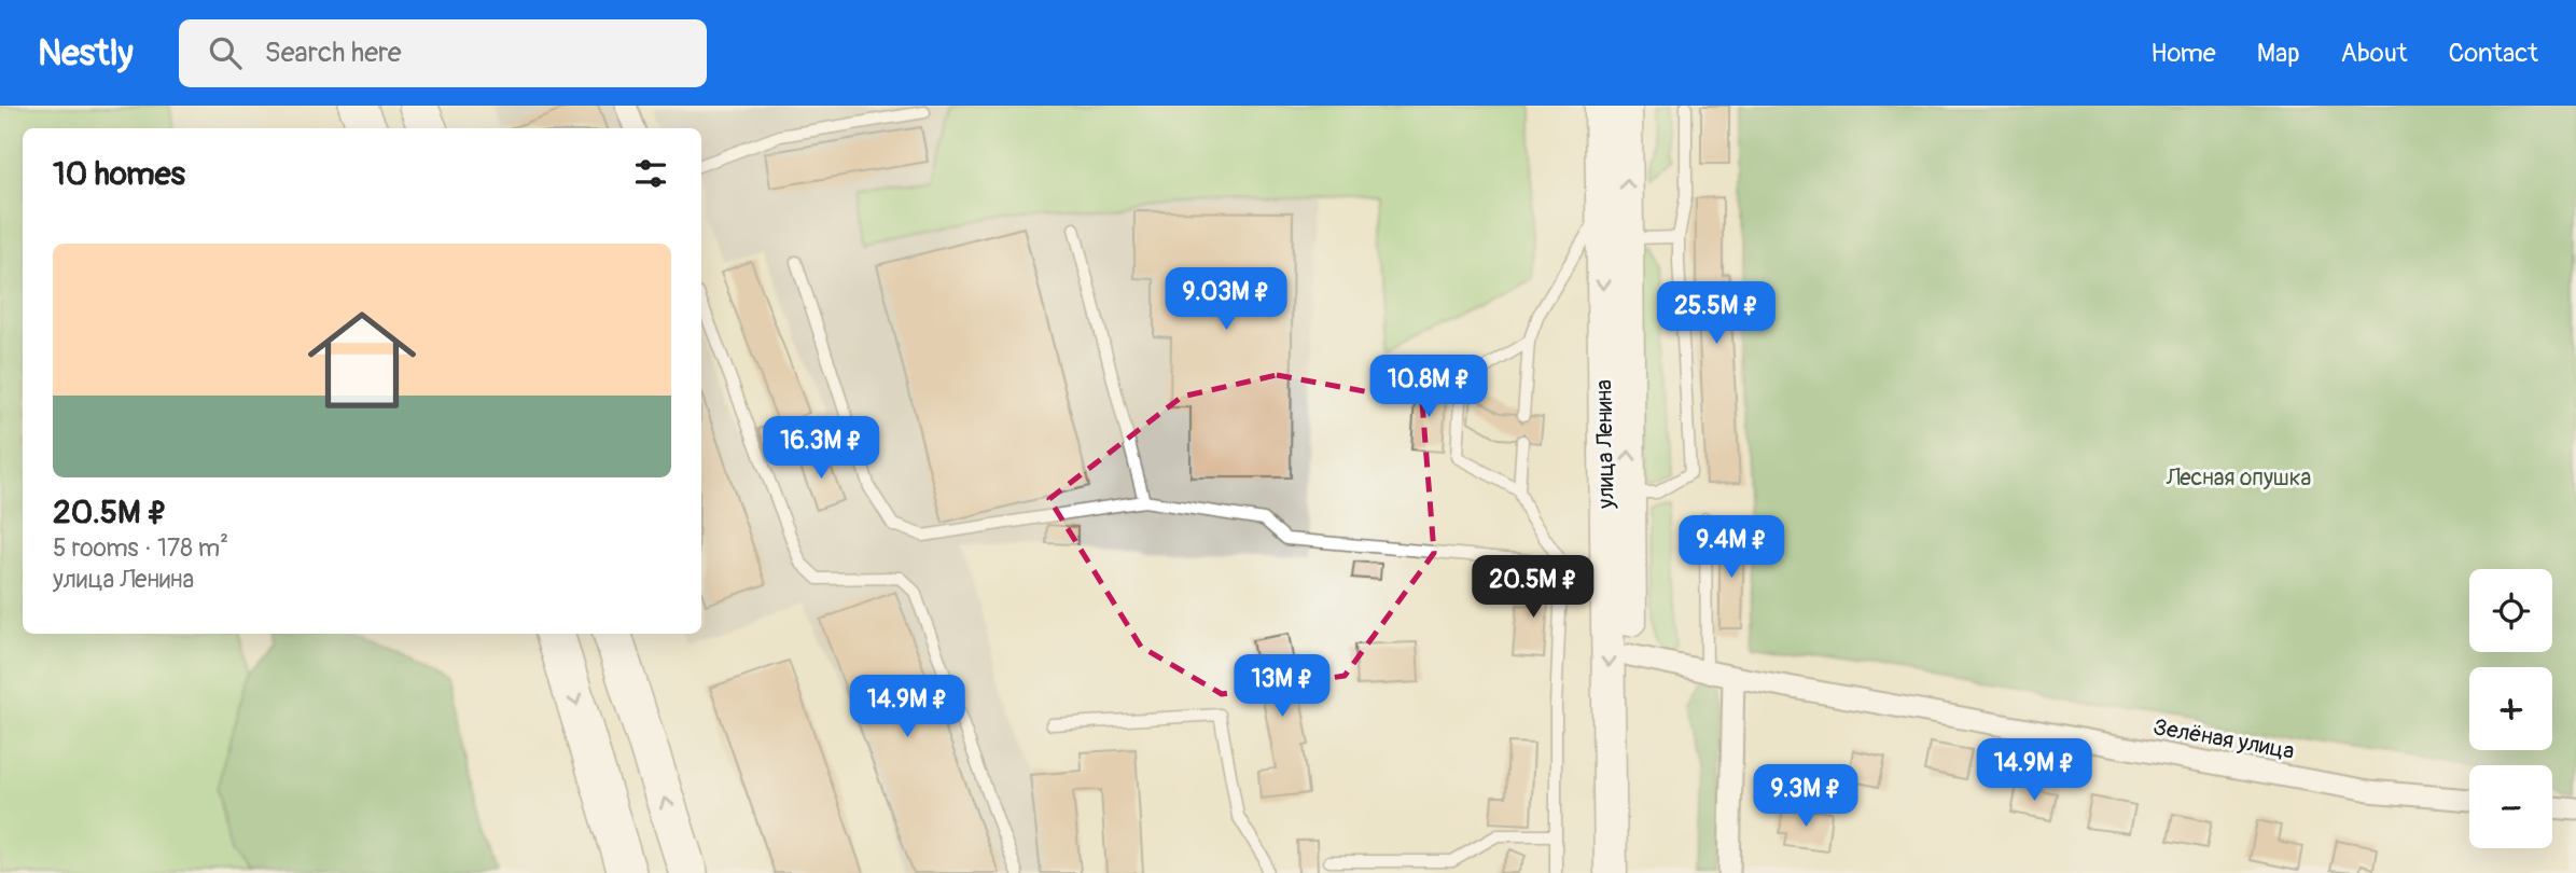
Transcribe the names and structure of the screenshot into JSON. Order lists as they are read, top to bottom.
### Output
{
  "streets": {
    "main road": ["улица Ленина"],
    "street": ["Зелёная улица"]
  },
  "crossings": [
    ["улица Ленина", "Зелёная улица"]
  ],
  "parks": ["Лесная опушка"],
  "page": {
    "header": "Nestly",
    "search": "Search here",
    "nav": [
      "Home",
      "Map",
      "About",
      "Contact"
    ],
    "heading": "10 homes",
    "list": [
      {
        "name": "20.5M ₽",
        "note": "5 rooms · 178 m² · улица Ленина"
      }
    ],
    "price": [
      "9.03M ₽",
      "25.5M ₽",
      "10.8M ₽",
      "16.3M ₽",
      "9.4M ₽",
      "20.5M ₽",
      "13M ₽",
      "14.9M ₽",
      "14.9M ₽",
      "9.3M ₽"
    ],
    "map_buttons": ["+", "−"]
  }
}
